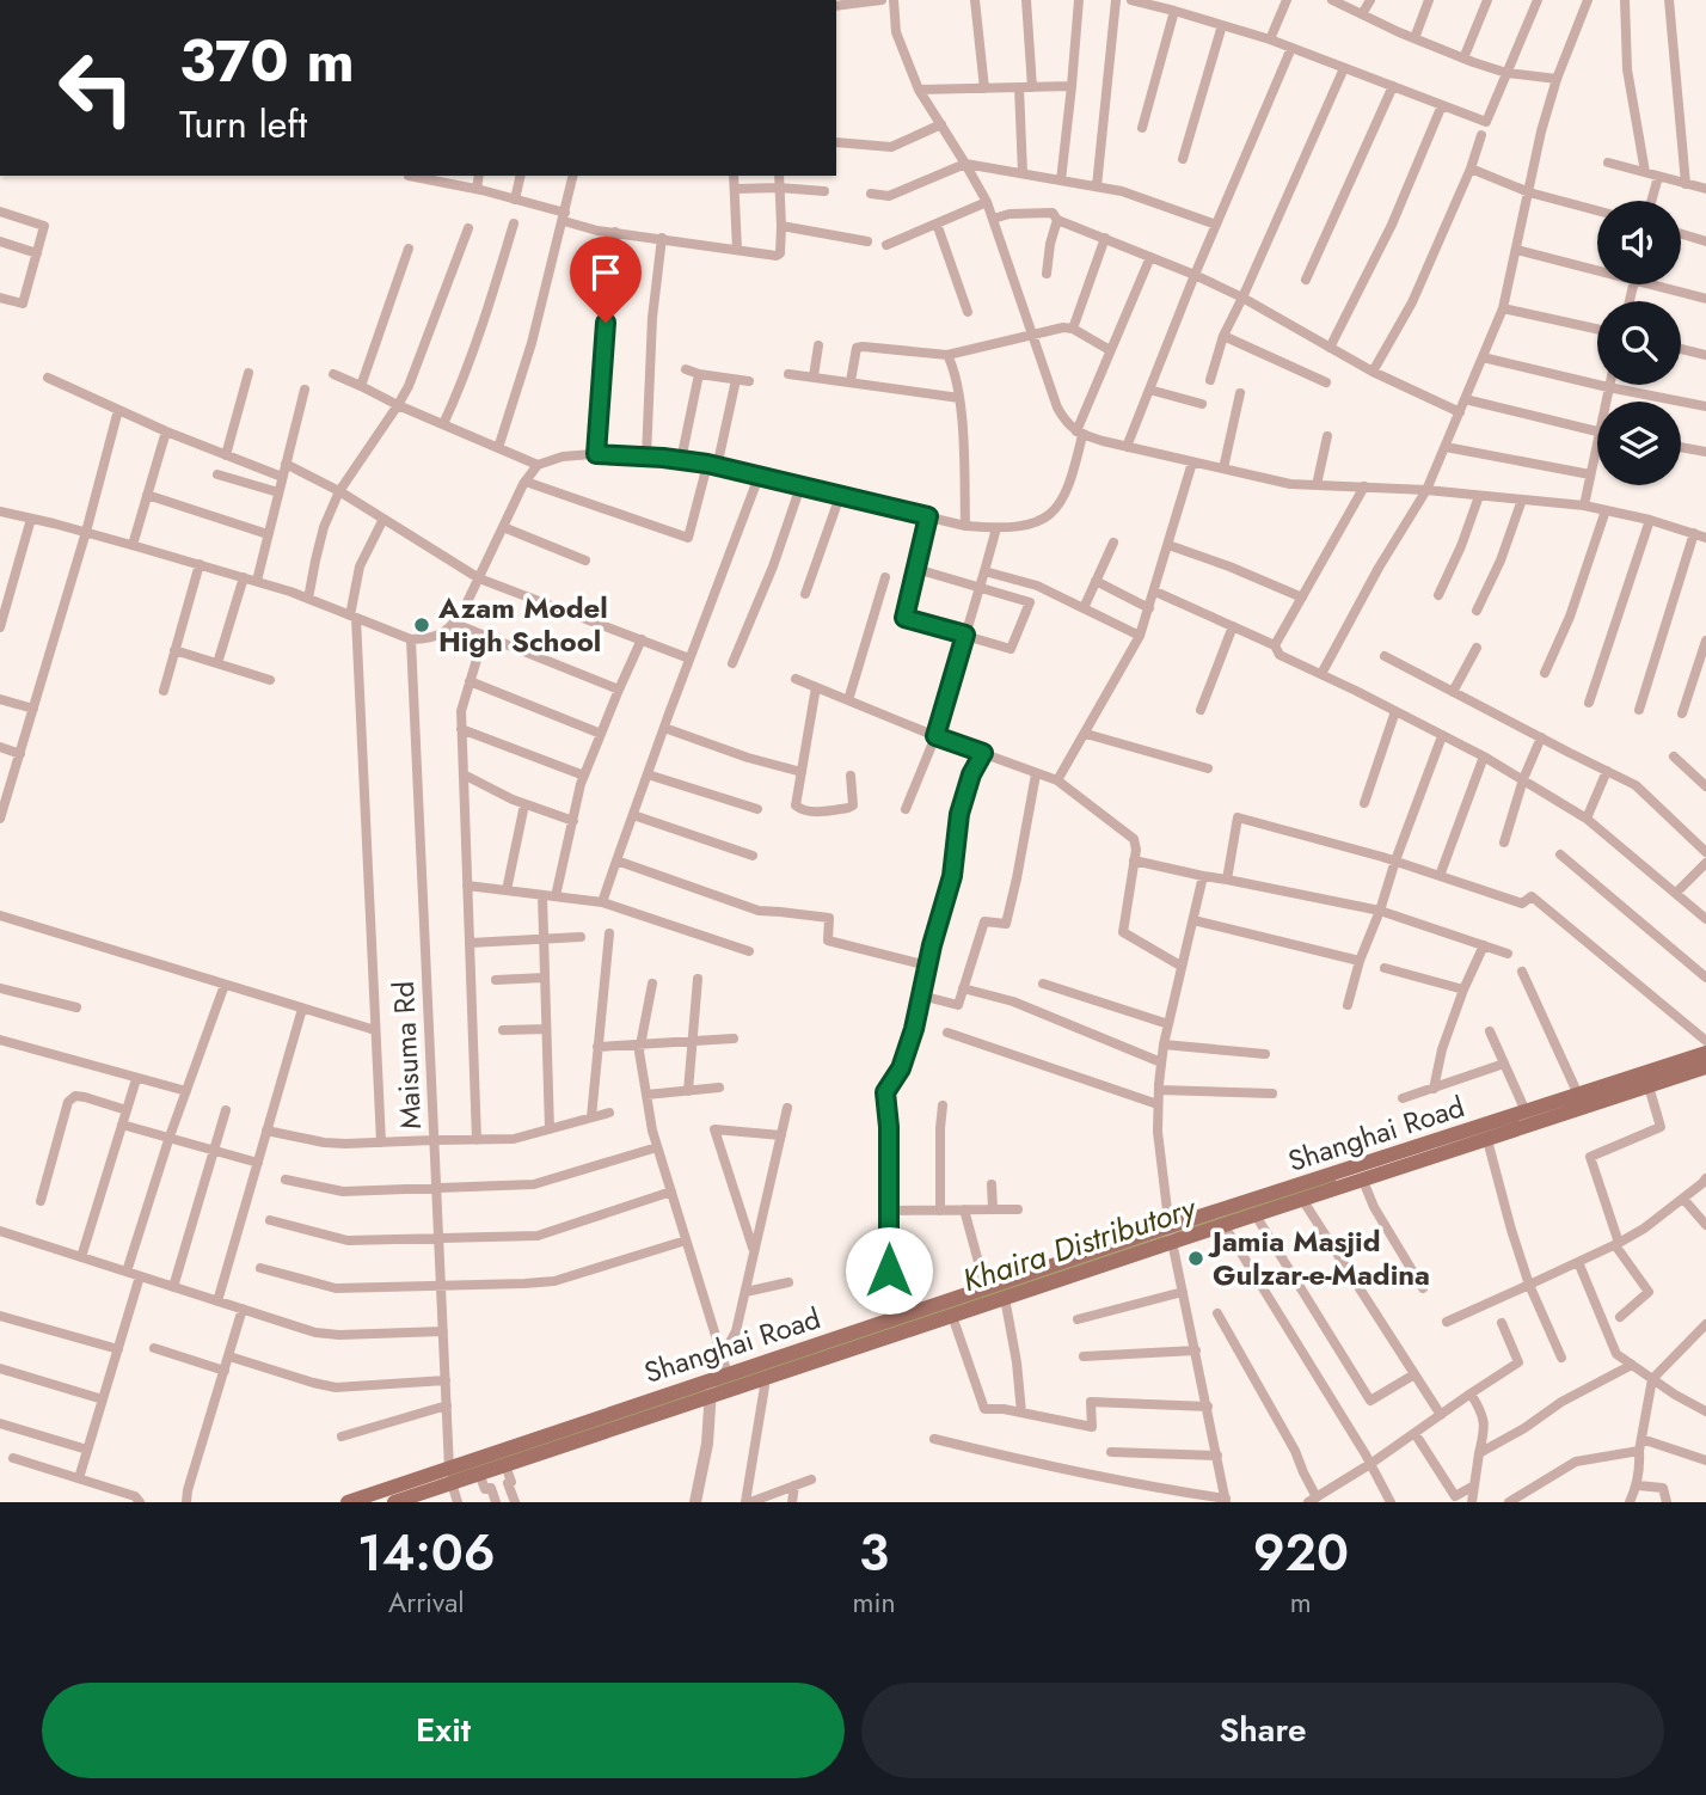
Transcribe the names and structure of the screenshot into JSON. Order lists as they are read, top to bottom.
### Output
{
  "streets": {
    "main road": ["Shanghai Road"],
    "street": ["Maisuma Rd"]
  },
  "crossings": [
    ["Maisuma Rd", "Shanghai Road"]
  ],
  "water": ["Khaira Distributory"],
  "places": ["Azam Model High School", "Jamia Masjid Gulzar-e-Madina"],
  "page": {
    "turn": ["370 m", "Turn left"],
    "eta": [
      "14:06",
      "Arrival",
      "3",
      "min",
      "920",
      "m"
    ],
    "buttons": ["Exit", "Share"]
  }
}
